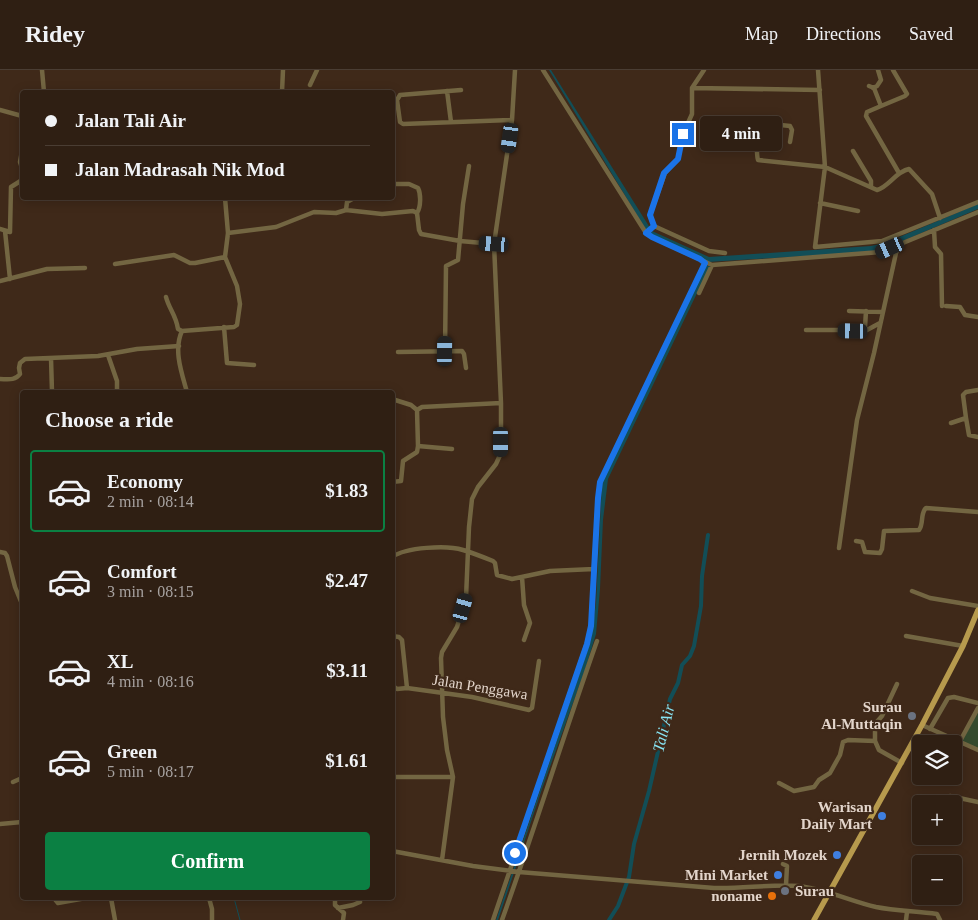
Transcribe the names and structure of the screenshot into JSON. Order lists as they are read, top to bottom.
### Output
{
  "streets": {
    "street": ["Jalan Penggawa"]
  },
  "water": ["Tali Air"],
  "places": [
    "Surau Al-Muttaqin",
    "Warisan Daily Mart",
    "Jernih Mozek",
    "Mini Market",
    "Surau",
    "noname"
  ],
  "page": {
    "header": "Ridey",
    "nav": ["Map", "Directions", "Saved"],
    "banner": ["Jalan Tali Air", "Jalan Madrasah Nik Mod"],
    "bubble": "4 min",
    "heading": "Choose a ride",
    "list": [
      {
        "name": "Economy",
        "note": "2 min · 08:14",
        "value": "$1.83"
      },
      {
        "name": "Comfort",
        "note": "3 min · 08:15",
        "value": "$2.47"
      },
      {
        "name": "XL",
        "note": "4 min · 08:16",
        "value": "$3.11"
      },
      {
        "name": "Green",
        "note": "5 min · 08:17",
        "value": "$1.61"
      }
    ],
    "map_buttons": ["+", "−"],
    "buttons": "Confirm"
  }
}
